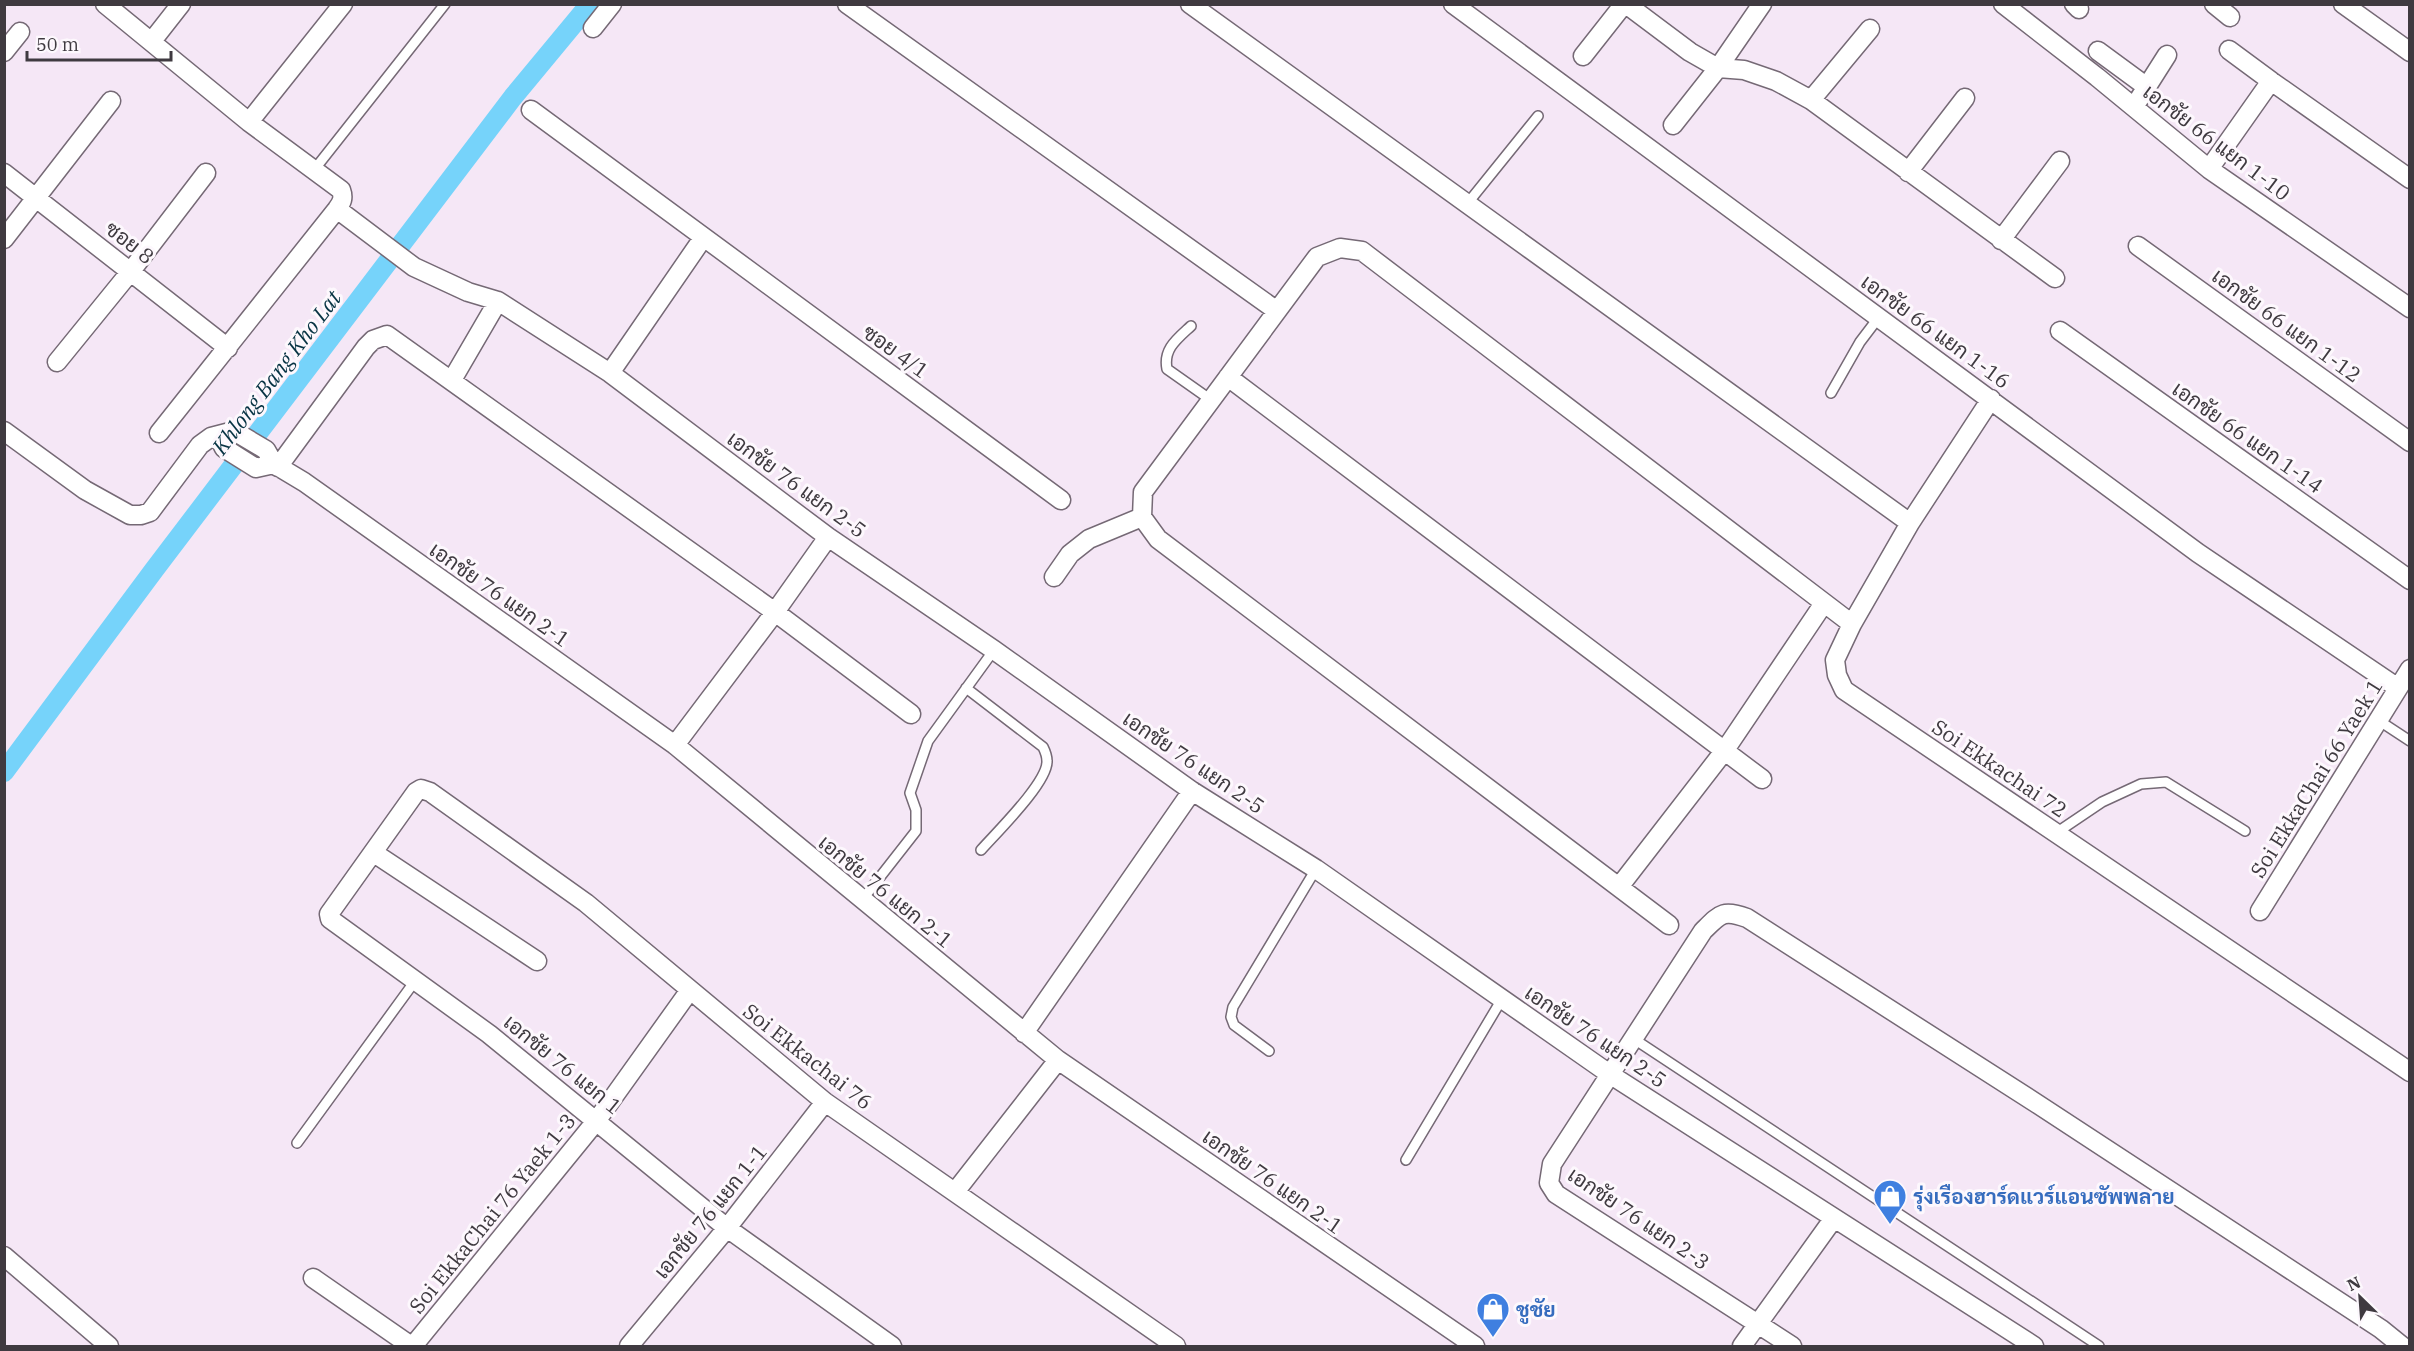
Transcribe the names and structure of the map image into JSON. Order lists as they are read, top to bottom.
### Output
{
  "streets": {
    "street": [
      "เอกชัย 66 แยก 1-10",
      "ซอย 8",
      "เอกชัย 66 แยก 1-12",
      "เอกชัย 66 แยก 1-16",
      "ซอย 4/1",
      "เอกชัย 66 แยก 1-14",
      "เอกชัย 76 แยก 2-5",
      "เอกชัย 76 แยก 2-1",
      "Soi Ekkachai 72",
      "Soi EkkaChai 66 Yaek 1",
      "Soi Ekkachai 76",
      "เอกชัย 76 แยก 1",
      "เอกชัย 76 แยก 1-1",
      "Soi EkkaChai 76 Yaek 1-3",
      "เอกชัย 76 แยก 2-3"
    ]
  },
  "crossings": [
    ["เอกชัย 66 แยก 1-16", "Soi Ekkachai 72"],
    ["เอกชัย 66 แยก 1-16", "Soi EkkaChai 66 Yaek 1"],
    ["เอกชัย 76 แยก 2-5", "เอกชัย 76 แยก 2-3"],
    ["Soi Ekkachai 76", "เอกชัย 76 แยก 1"],
    ["Soi Ekkachai 76", "เอกชัย 76 แยก 1-1"],
    ["Soi Ekkachai 76", "Soi EkkaChai 76 Yaek 1-3"],
    ["เอกชัย 76 แยก 1", "เอกชัย 76 แยก 1-1"],
    ["เอกชัย 76 แยก 1", "Soi EkkaChai 76 Yaek 1-3"]
  ],
  "water": ["Khlong Bang Kho Lat"],
  "places": {
    "shop": ["รุ่งเรืองฮาร์ดแวร์แอนซัพพลาย", "ชูชัย"]
  },
  "scale_bar": "50 m",
  "north": "top left"
}
